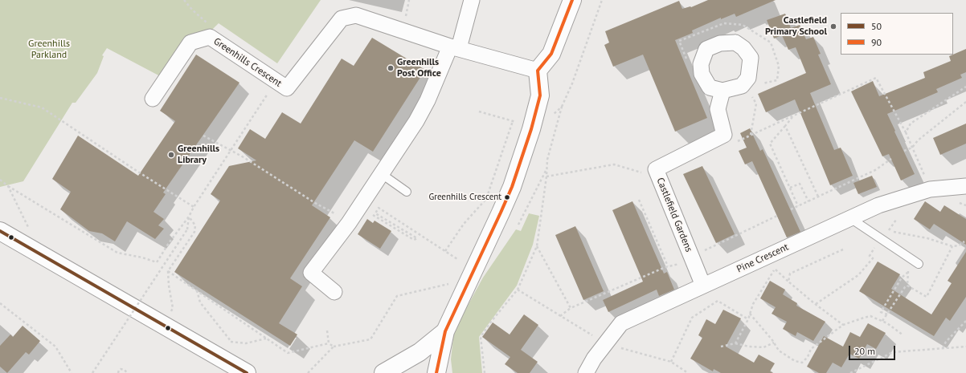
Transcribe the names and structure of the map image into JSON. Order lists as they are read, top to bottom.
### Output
{
  "streets": {
    "street": ["Greenhills Crescent", "Castlefield Gardens", "Pine Crescent"]
  },
  "crossings": [
    ["Castlefield Gardens", "Pine Crescent"]
  ],
  "parks": ["Greenhills Parkland"],
  "places": [
    "Castlefield Primary School",
    "Greenhills Post Office",
    "Greenhills Library",
    "Greenhills Crescent"
  ],
  "lines": ["transit line 90", "transit line 50"],
  "legend": ["50", "90"],
  "scale_bar": "20 m"
}
